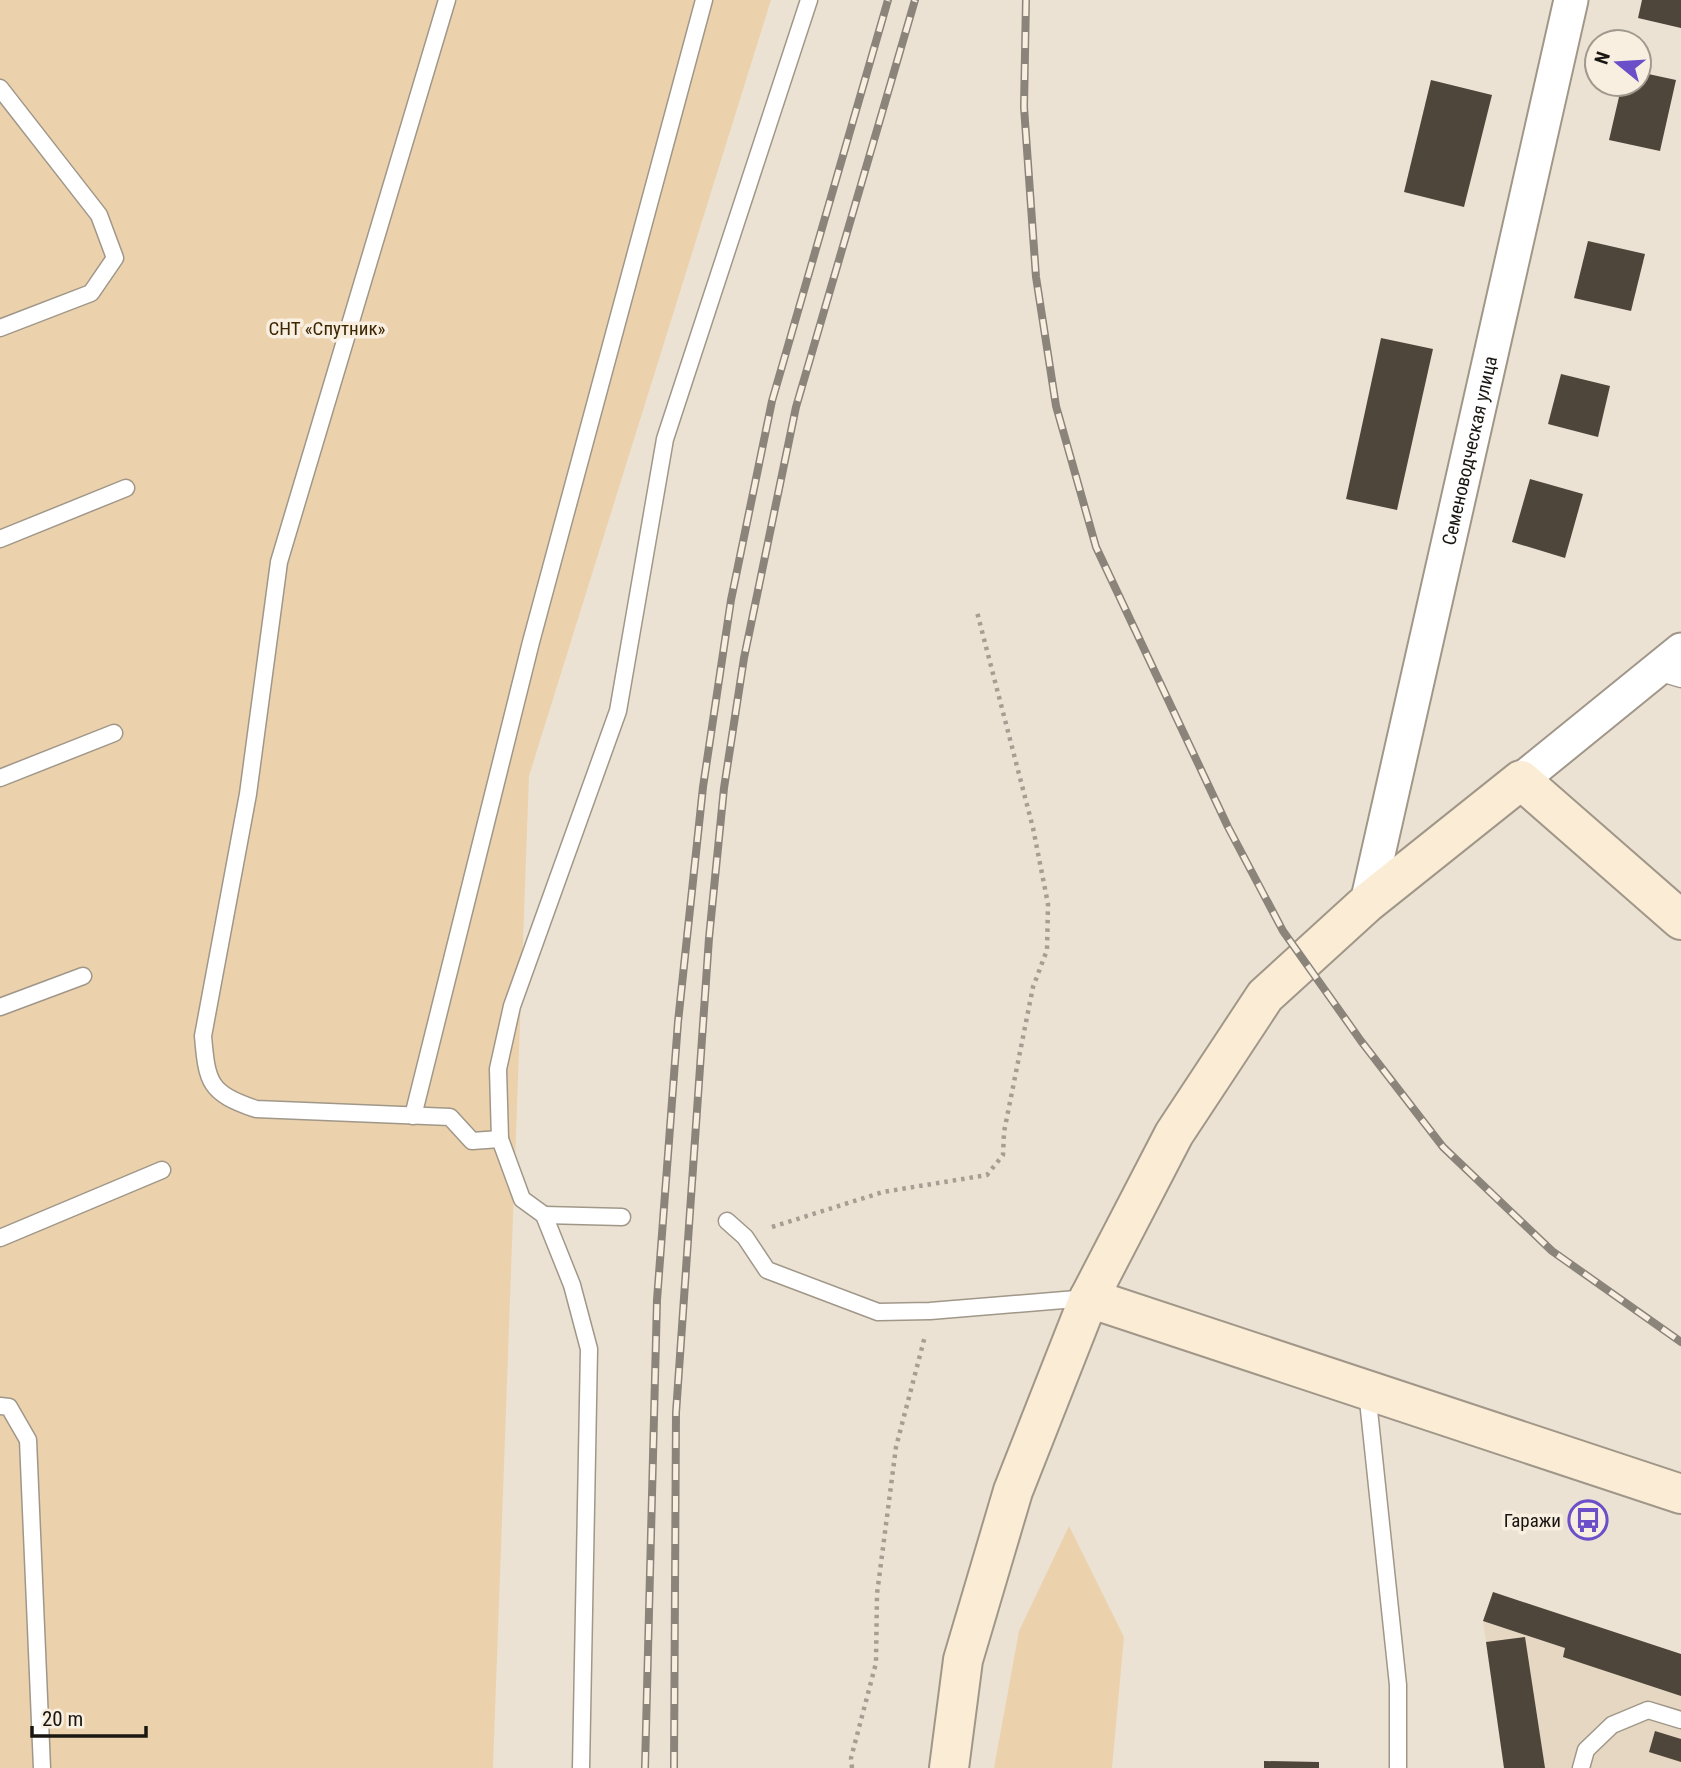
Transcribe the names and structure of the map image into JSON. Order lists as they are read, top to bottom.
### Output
{
  "streets": {
    "street": ["Семеноводческая улица"]
  },
  "parks": ["СНТ «Спутник»"],
  "places": {
    "bus stop": ["Гаражи"]
  },
  "scale_bar": "20 m",
  "north": "left"
}
